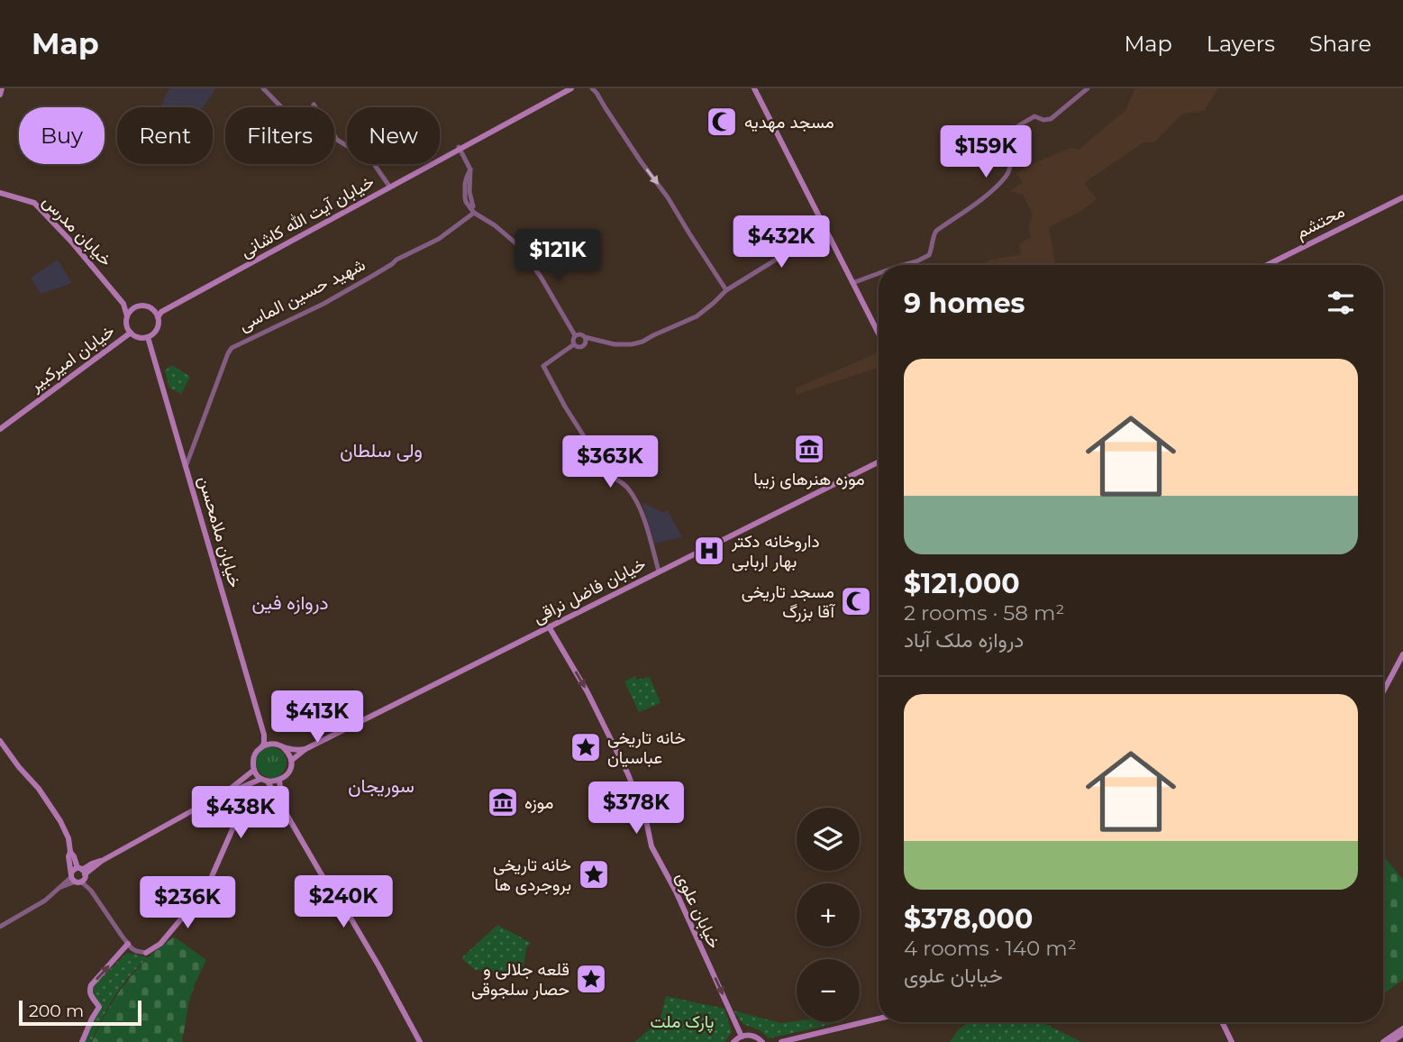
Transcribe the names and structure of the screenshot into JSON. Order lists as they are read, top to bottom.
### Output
{
  "streets": {
    "main road": [
      "خیابان آیت الله کاشانی",
      "محتشم",
      "خیابان مدرس",
      "خیابان امیرکبیر",
      "خیابان ملامحسن",
      "خیابان فاضل نراقی",
      "خیابان علوی"
    ],
    "street": ["شهید حسین الماسی"]
  },
  "crossings": [
    ["خیابان آیت الله کاشانی", "خیابان امیرکبیر"],
    ["خیابان آیت الله کاشانی", "خیابان ملامحسن"],
    ["شهید حسین الماسی", "خیابان ملامحسن"],
    ["خیابان امیرکبیر", "خیابان ملامحسن"],
    ["خیابان فاضل نراقی", "خیابان علوی"]
  ],
  "one_way": ["خیابان علوی"],
  "districts": ["ولی سلطان", "دروازه فین", "سوریجان"],
  "parks": ["پارک ملت"],
  "places": {
    "mosque": ["مسجد مهدیه", "مسجد تاریخی آقا بزرگ"],
    "museum": ["موزه هنرهای زیبا", "موزه"],
    "hospital": ["داروخانه دکتر بهار اربابی"],
    "place": ["خانه تاریخی عباسیان", "خانه تاریخی بروجردی ها", "قلعه جلالی و حصار سلجوقی"]
  },
  "scale_bar": "200 m",
  "page": {
    "header": "Map",
    "nav": ["Map", "Layers", "Share"],
    "chip": [
      "Buy",
      "Rent",
      "Filters",
      "New"
    ],
    "price": [
      "$159K",
      "$432K",
      "$121K",
      "$363K",
      "$413K",
      "$378K",
      "$438K",
      "$240K",
      "$236K"
    ],
    "heading": "9 homes",
    "list": [
      {
        "name": "$121,000",
        "note": "2 rooms · 58 m² · دروازه ملک آباد"
      },
      {
        "name": "$378,000",
        "note": "4 rooms · 140 m² · خیابان علوی"
      }
    ],
    "map_buttons": ["+", "−"],
    "scale": "200 m"
  }
}
